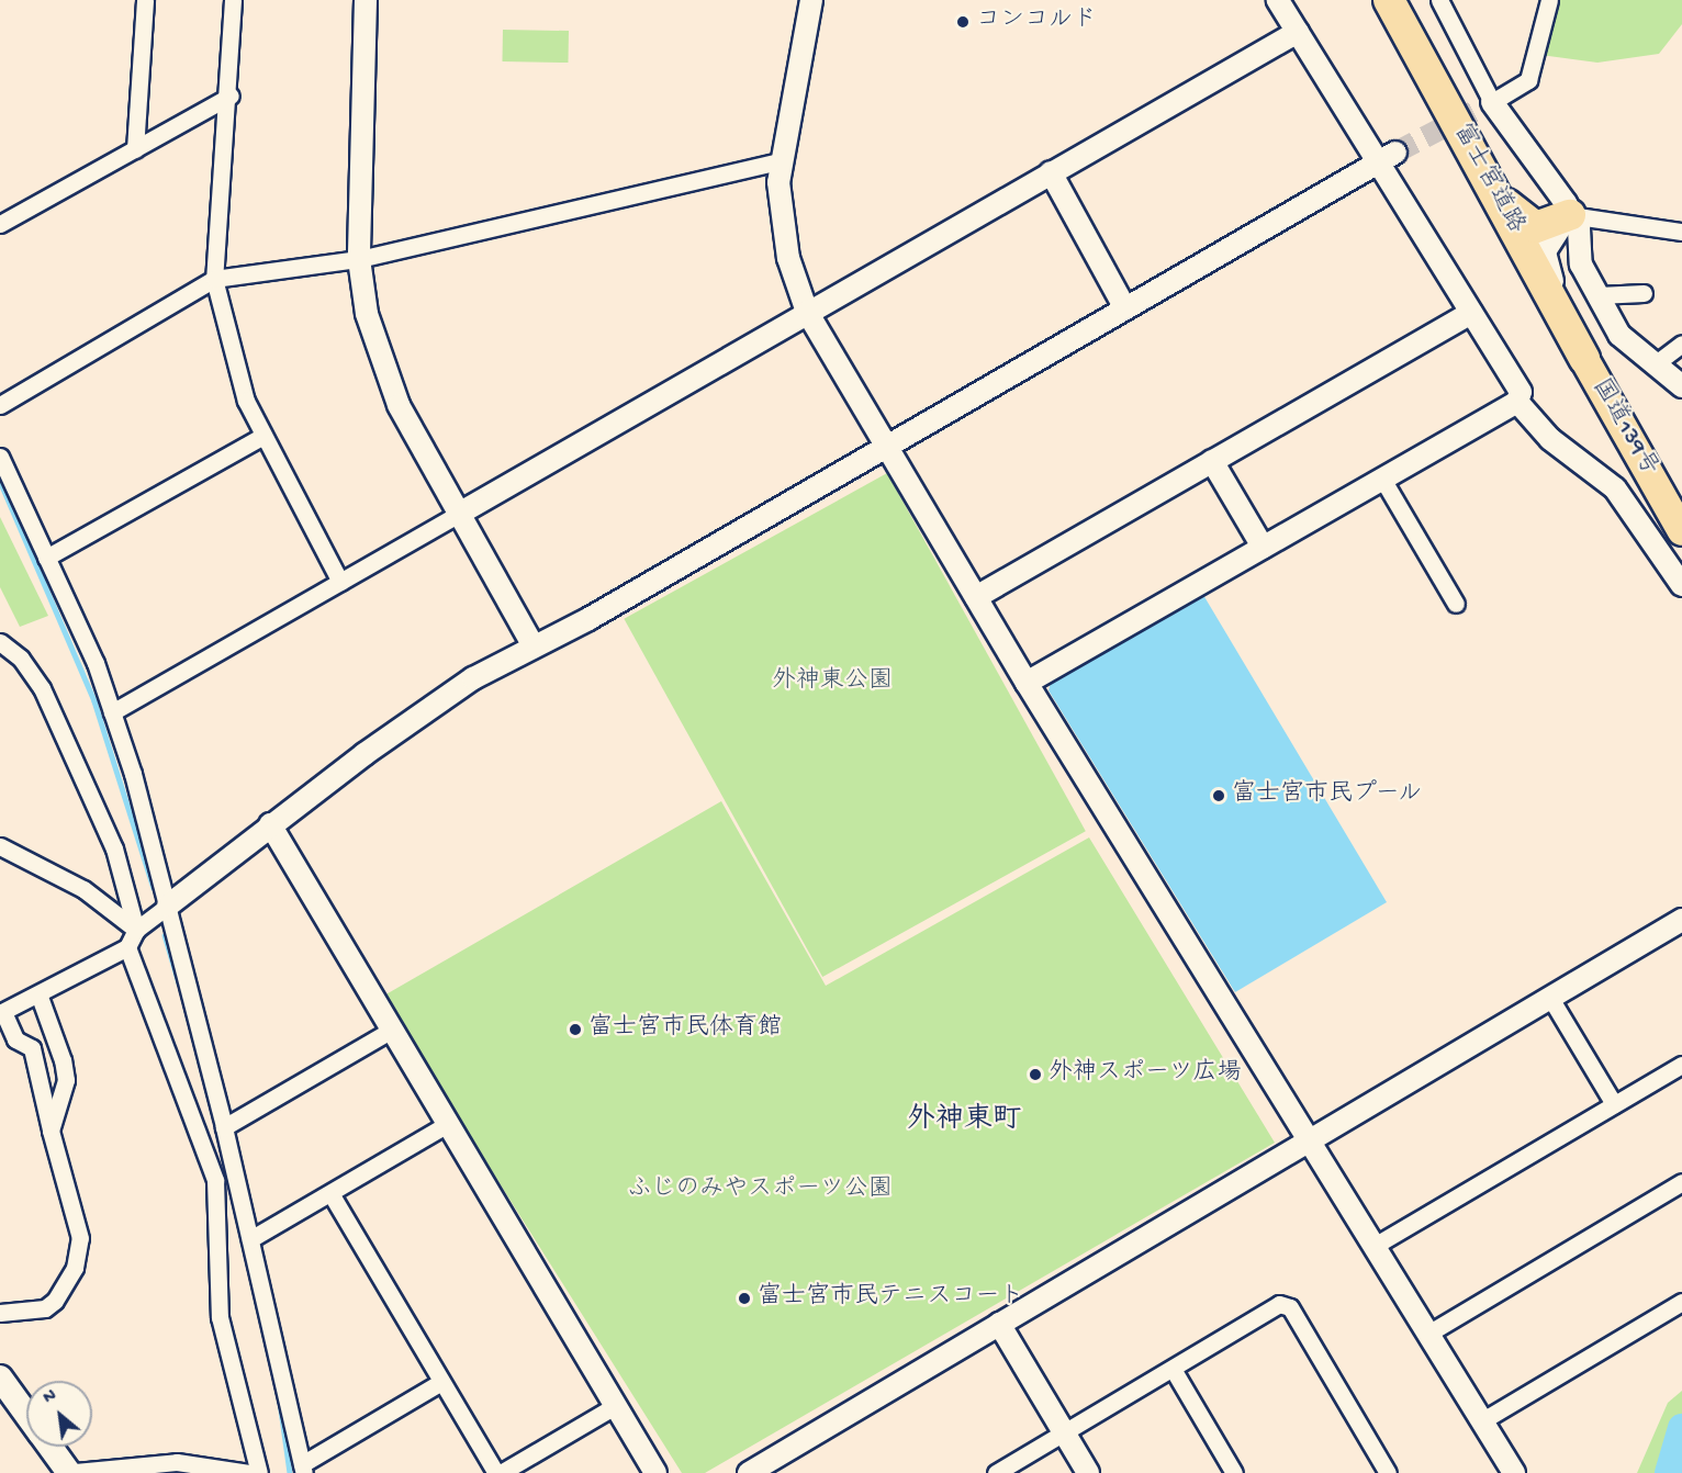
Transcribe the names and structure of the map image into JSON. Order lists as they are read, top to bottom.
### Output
{
  "streets": {
    "highway": ["富士宮道路", "国道139号"]
  },
  "crossings": [
    ["富士宮道路", "国道139号"]
  ],
  "districts": ["外神東町"],
  "parks": ["外神東公園", "ふじのみやスポーツ公園"],
  "places": [
    "コンコルド",
    "富士宮市民プール",
    "富士宮市民体育館",
    "外神スポーツ広場",
    "富士宮市民テニスコート"
  ],
  "north": "top left"
}
